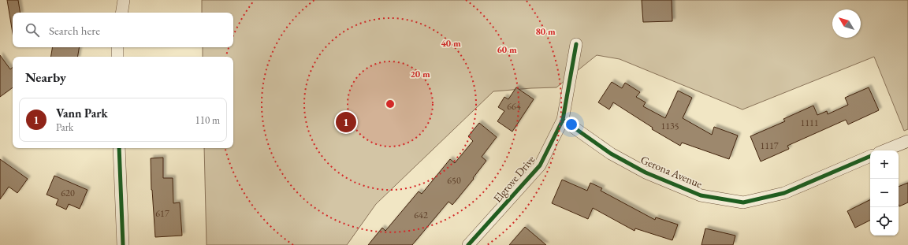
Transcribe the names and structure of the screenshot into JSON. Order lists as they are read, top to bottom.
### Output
{
  "streets": {
    "street": ["Gerona Avenue", "Elgrove Drive"]
  },
  "crossings": [
    ["Gerona Avenue", "Elgrove Drive"]
  ],
  "house_numbers": [
    "664",
    "1111",
    "1135",
    "1117",
    "650",
    "620",
    "617",
    "642"
  ],
  "north": "top left",
  "page": {
    "search": "Search here",
    "heading": "Nearby",
    "list": [
      {
        "mark": "1",
        "name": "Vann Park",
        "note": "Park",
        "value": "110 m"
      }
    ],
    "pins": "1",
    "map_buttons": ["+", "−"]
  },
  "rings": [
    "80 m",
    "40 m",
    "60 m",
    "20 m"
  ]
}
